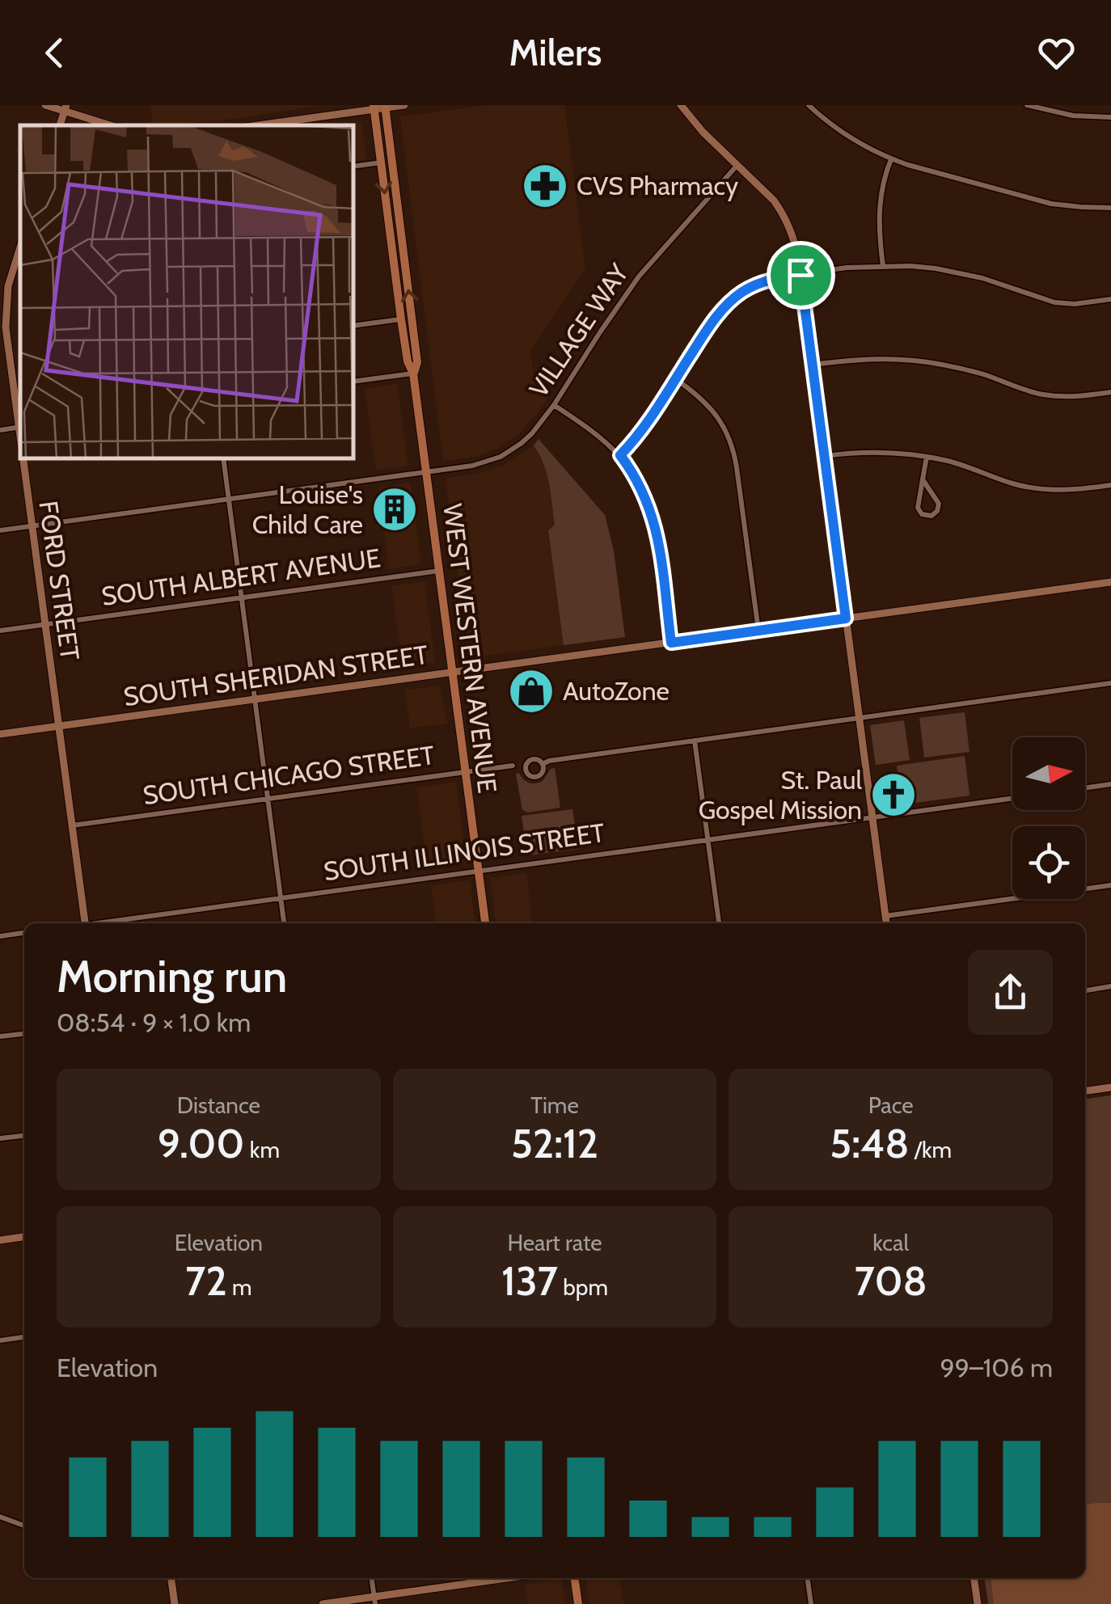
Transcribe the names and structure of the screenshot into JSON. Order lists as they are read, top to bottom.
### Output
{
  "streets": {
    "main road": ["WEST WESTERN AVENUE"],
    "street": [
      "VILLAGE WAY",
      "SOUTH ALBERT AVENUE",
      "FORD STREET",
      "SOUTH SHERIDAN STREET",
      "SOUTH CHICAGO STREET",
      "SOUTH ILLINOIS STREET"
    ]
  },
  "crossings": [
    ["VILLAGE WAY", "FORD STREET"],
    ["VILLAGE WAY", "WEST WESTERN AVENUE"],
    ["SOUTH ALBERT AVENUE", "FORD STREET"],
    ["SOUTH ALBERT AVENUE", "WEST WESTERN AVENUE"],
    ["FORD STREET", "SOUTH SHERIDAN STREET"],
    ["FORD STREET", "SOUTH CHICAGO STREET"],
    ["WEST WESTERN AVENUE", "SOUTH SHERIDAN STREET"],
    ["WEST WESTERN AVENUE", "SOUTH CHICAGO STREET"],
    ["WEST WESTERN AVENUE", "SOUTH ILLINOIS STREET"]
  ],
  "places": {
    "pharmacy": ["CVS Pharmacy"],
    "building": ["Louise's Child Care"],
    "shop": ["AutoZone"],
    "church": ["St. Paul Gospel Mission"]
  },
  "north": "right",
  "page": {
    "header": "Milers",
    "heading": ["Morning run", "08:54 · 9 × 1.0 km"],
    "stats": [
      ["Distance", "9.00 km"],
      ["Time", "52:12"],
      ["Pace", "5:48 /km"],
      ["Elevation", "72 m"],
      ["Heart rate", "137 bpm"],
      ["kcal", "708"]
    ],
    "chart": ["Elevation", "99–106 m"]
  }
}
